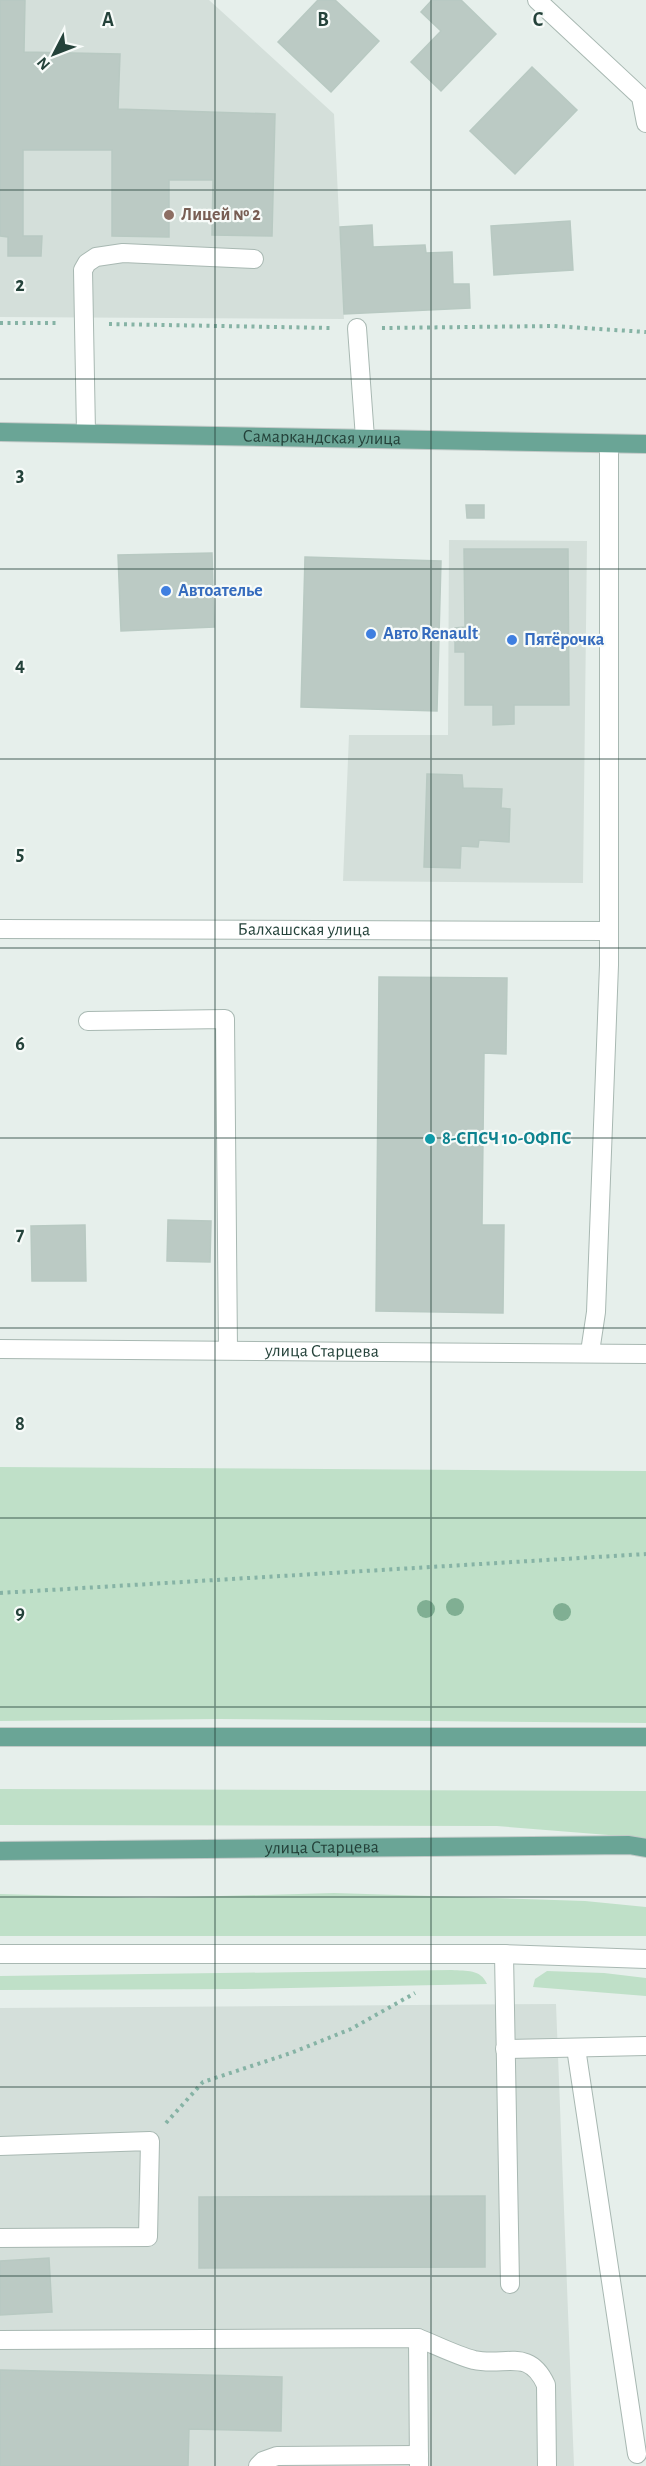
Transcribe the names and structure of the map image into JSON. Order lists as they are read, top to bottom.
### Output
{
  "streets": {
    "main road": ["Самаркандская улица", "улица Старцева"],
    "street": ["Балхашская улица"]
  },
  "places": [
    "Лицей № 2",
    "Автоателье",
    "Авто Renault",
    "Пятёрочка",
    "8-СПСЧ 10-ОФПС"
  ],
  "north": "bottom left",
  "grid": {
    "columns": ["A", "B", "C"],
    "rows": [
      "2",
      "3",
      "4",
      "5",
      "6",
      "7",
      "8",
      "9"
    ]
  }
}
